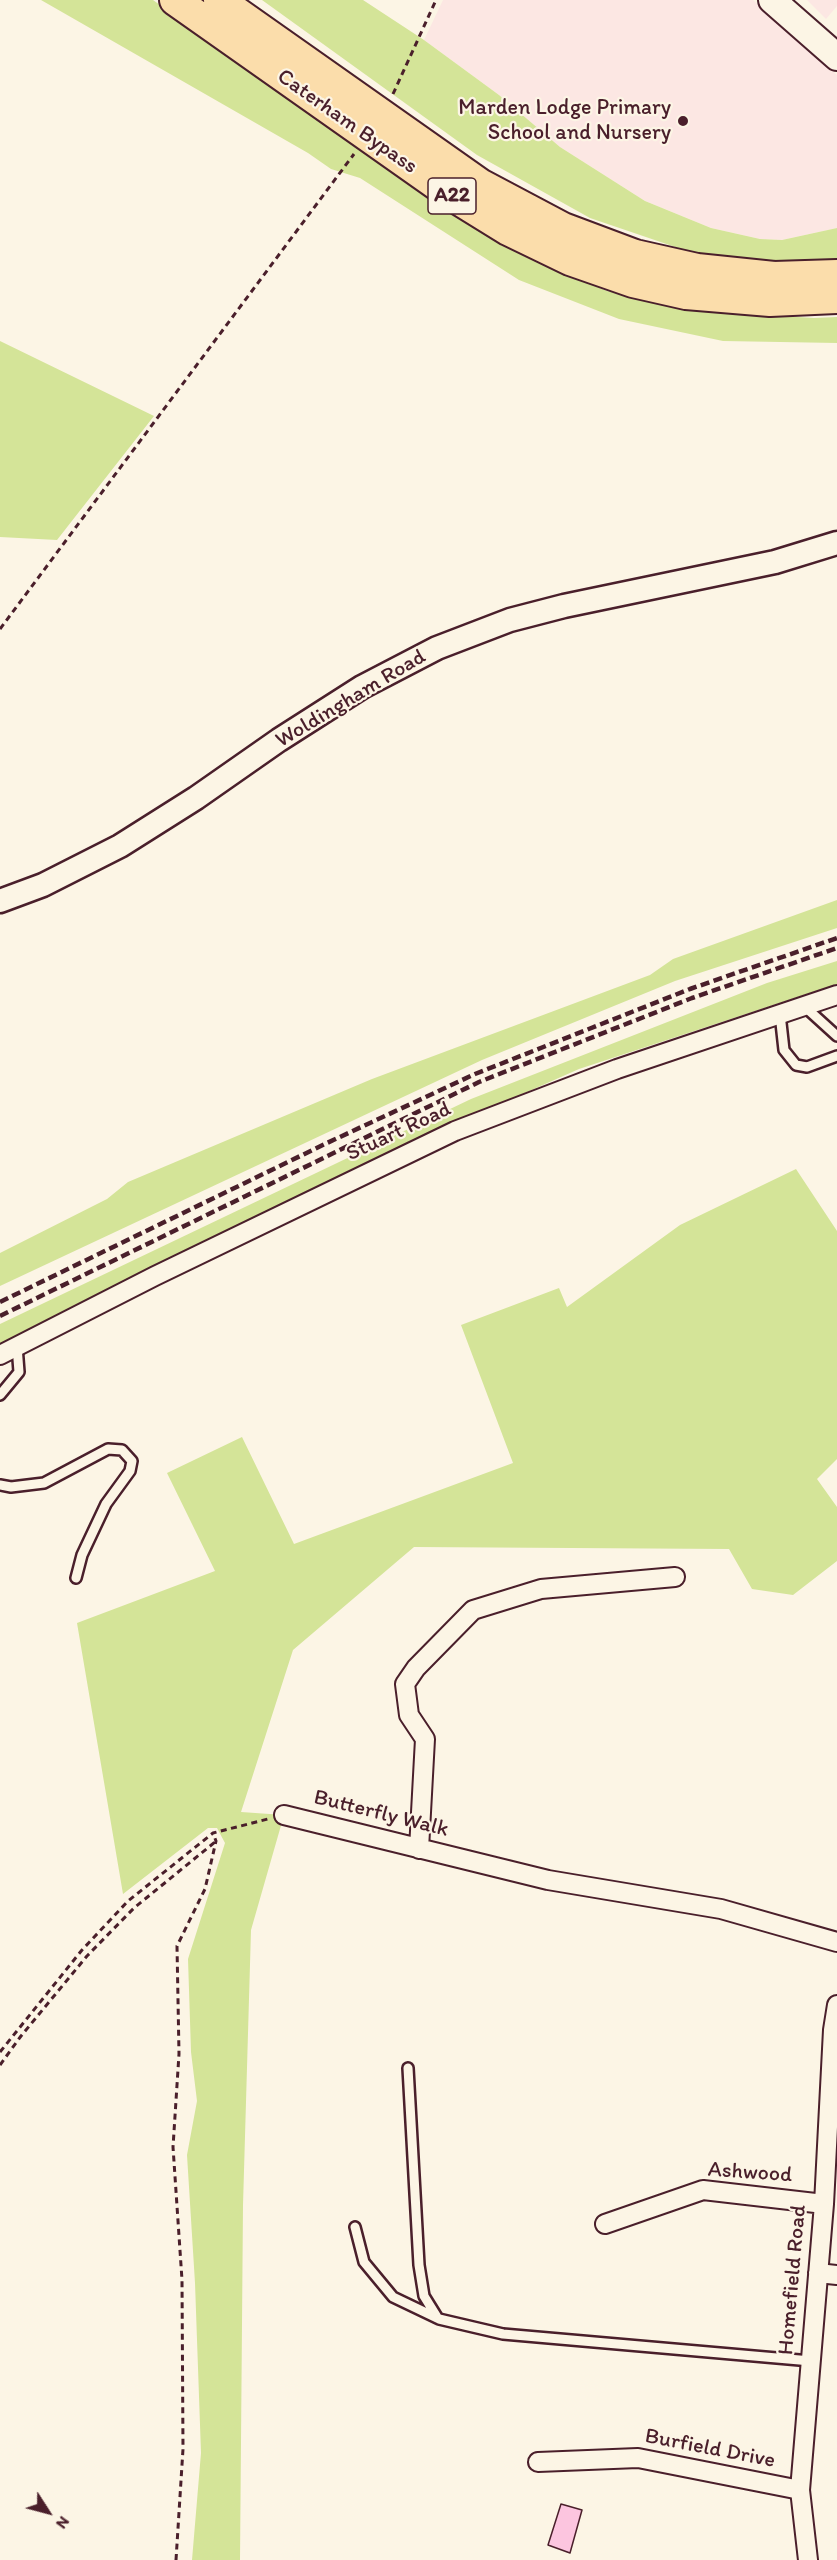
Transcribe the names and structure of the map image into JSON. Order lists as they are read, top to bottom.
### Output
{
  "streets": {
    "highway": ["Caterham Bypass", "A22"],
    "street": [
      "Woldingham Road",
      "Stuart Road",
      "Butterfly Walk",
      "Ashwood",
      "Homefield Road",
      "Burfield Drive"
    ]
  },
  "crossings": [
    ["Ashwood", "Homefield Road"],
    ["Homefield Road", "Burfield Drive"]
  ],
  "places": ["Marden Lodge Primary School and Nursery"],
  "north": "bottom right"
}
